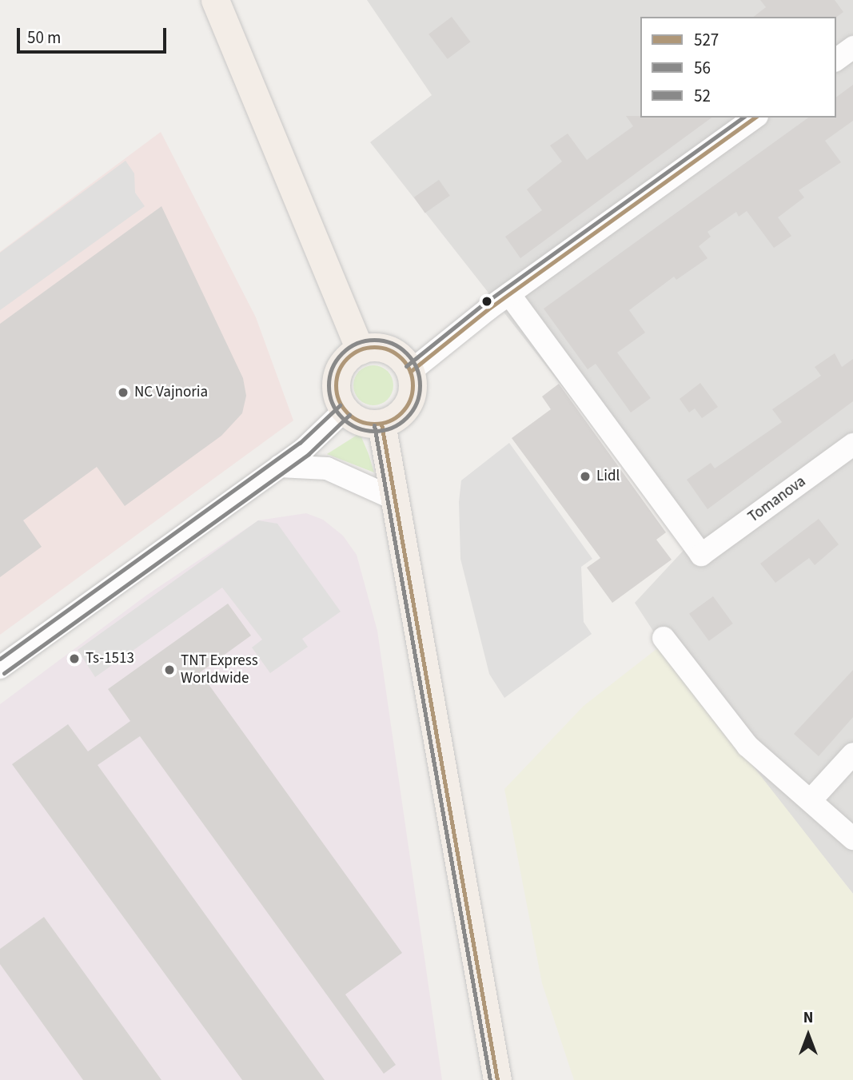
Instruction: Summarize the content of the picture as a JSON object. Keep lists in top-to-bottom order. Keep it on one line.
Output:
{"streets":{"street":["Tomanova"]},"places":["NC Vajnoria","Lidl","Ts-1513","TNT Express Worldwide"],"lines":["transit line 527","transit line 52","transit line 56"],"legend":["527","56","52"],"scale_bar":"50 m","north":"top"}
